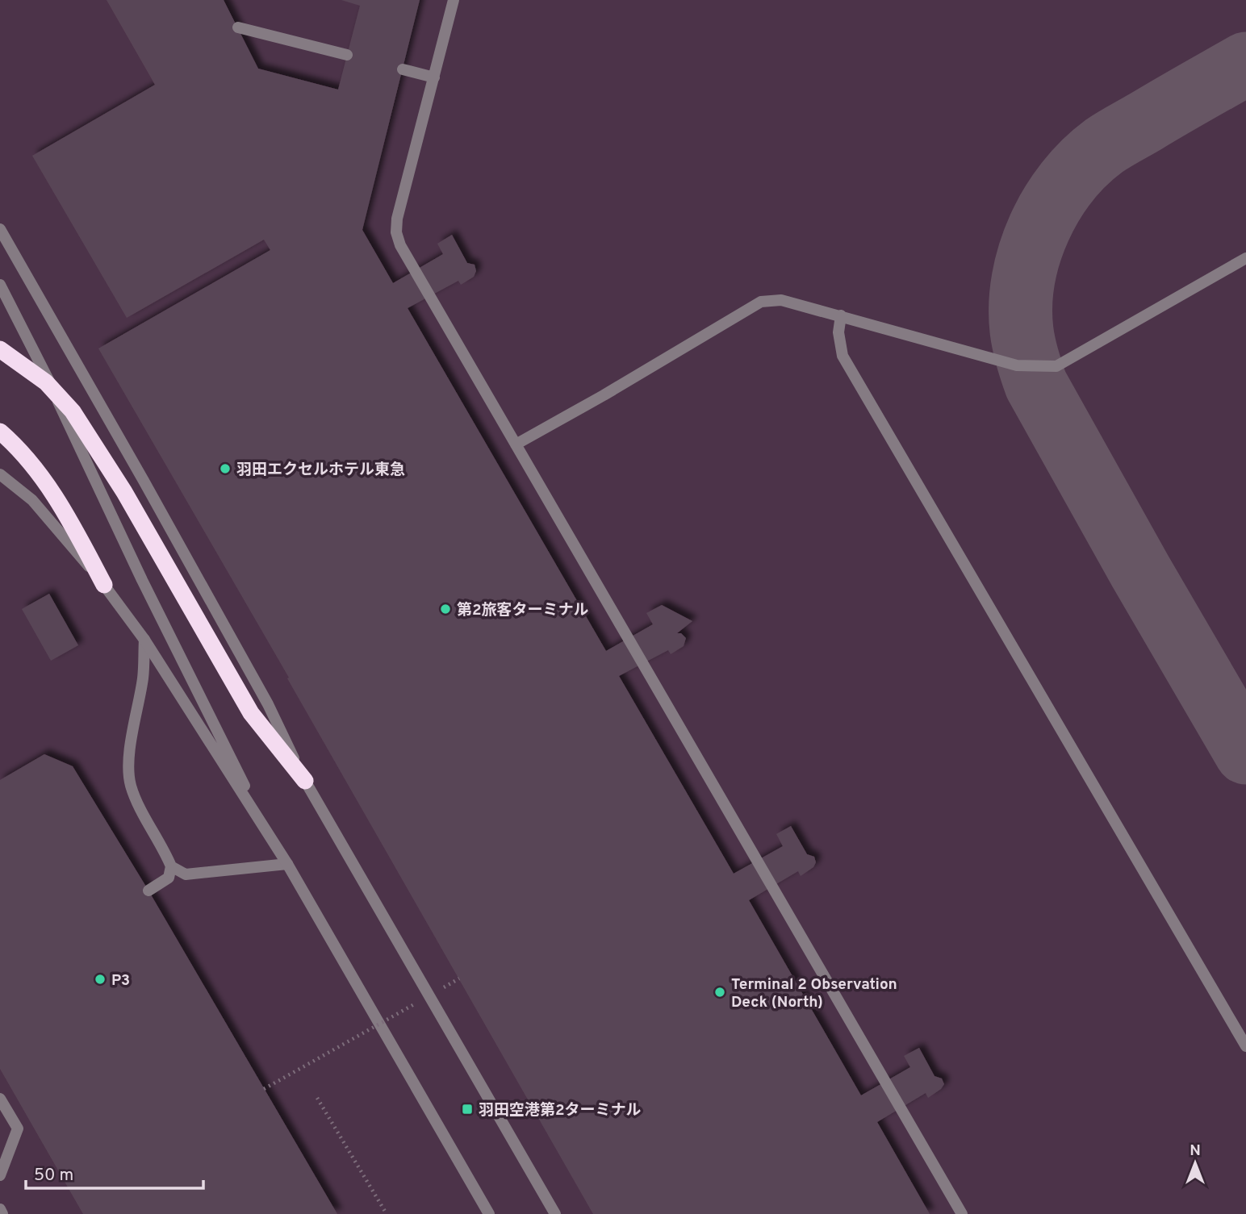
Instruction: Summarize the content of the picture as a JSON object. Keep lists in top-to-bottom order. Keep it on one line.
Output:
{"places":{"other":["羽田エクセルホテル東急","第2旅客ターミナル","P3","Terminal 2 Observation Deck (North)"],"transit":["羽田空港第2ターミナル"]},"scale_bar":"50 m","north":"top"}
